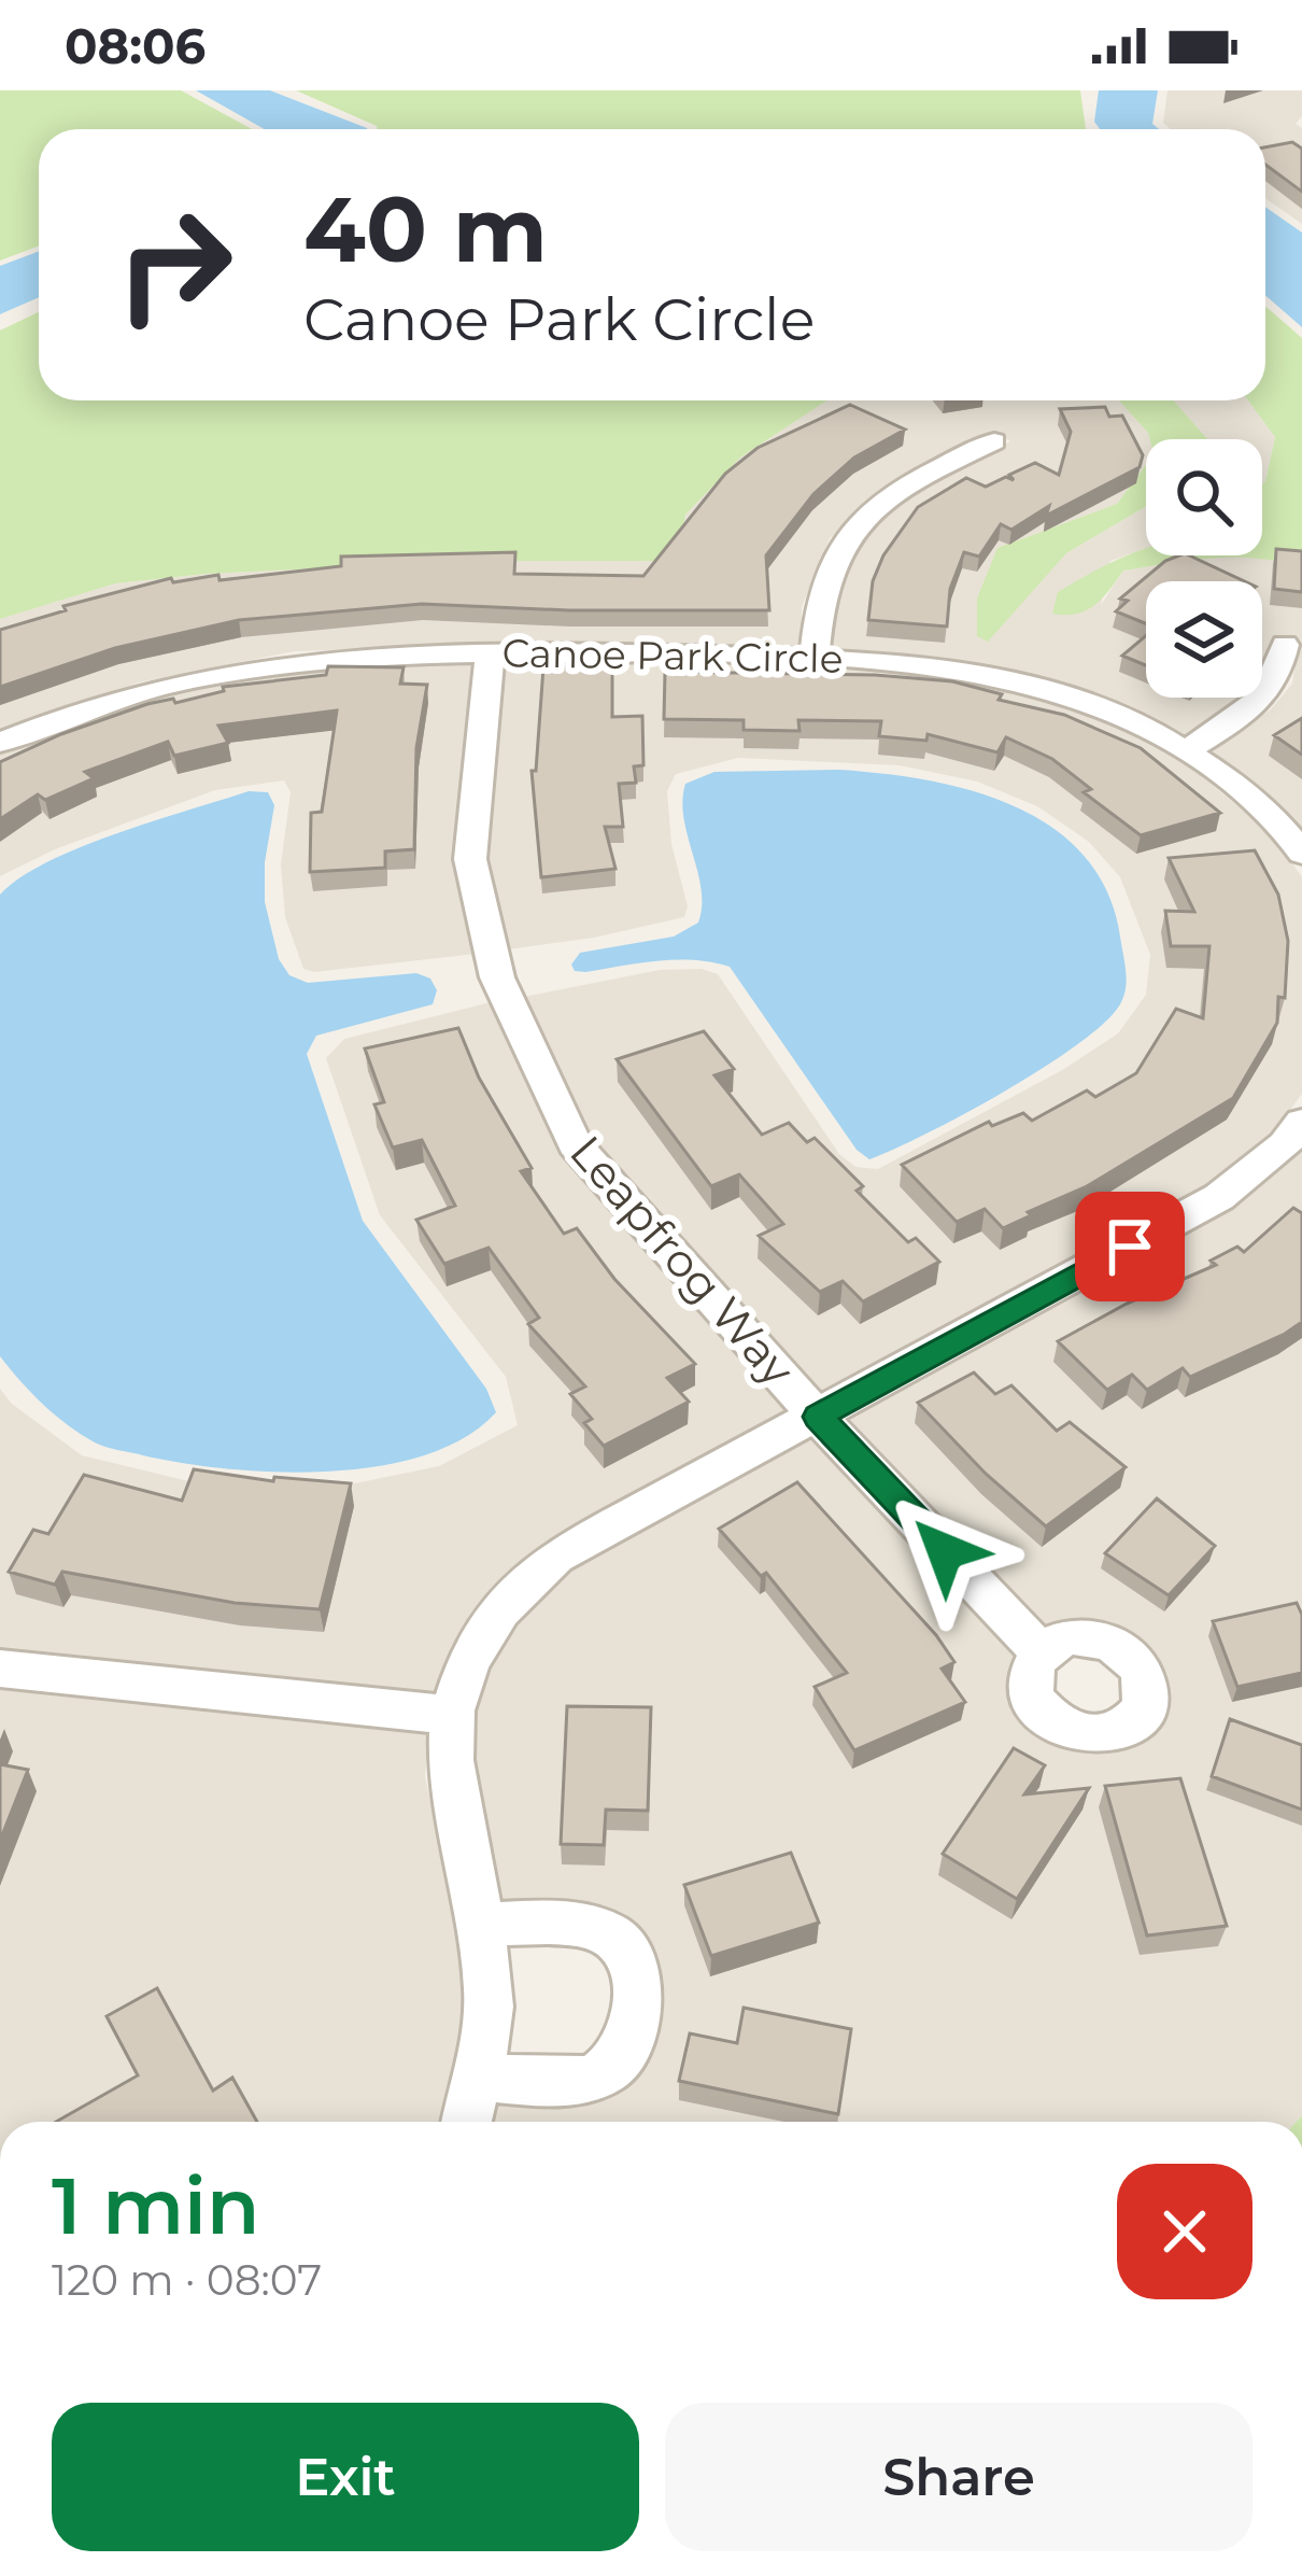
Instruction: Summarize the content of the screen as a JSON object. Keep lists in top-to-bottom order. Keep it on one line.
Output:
{"streets":{"street":["Canoe Park Circle","Leapfrog Way"]},"crossings":[["Canoe Park Circle","Leapfrog Way"]],"page":{"status":"08:06","turn":["40 m","Canoe Park Circle"],"heading":["1 min","120 m · 08:07"],"buttons":["Exit","Share"]}}
